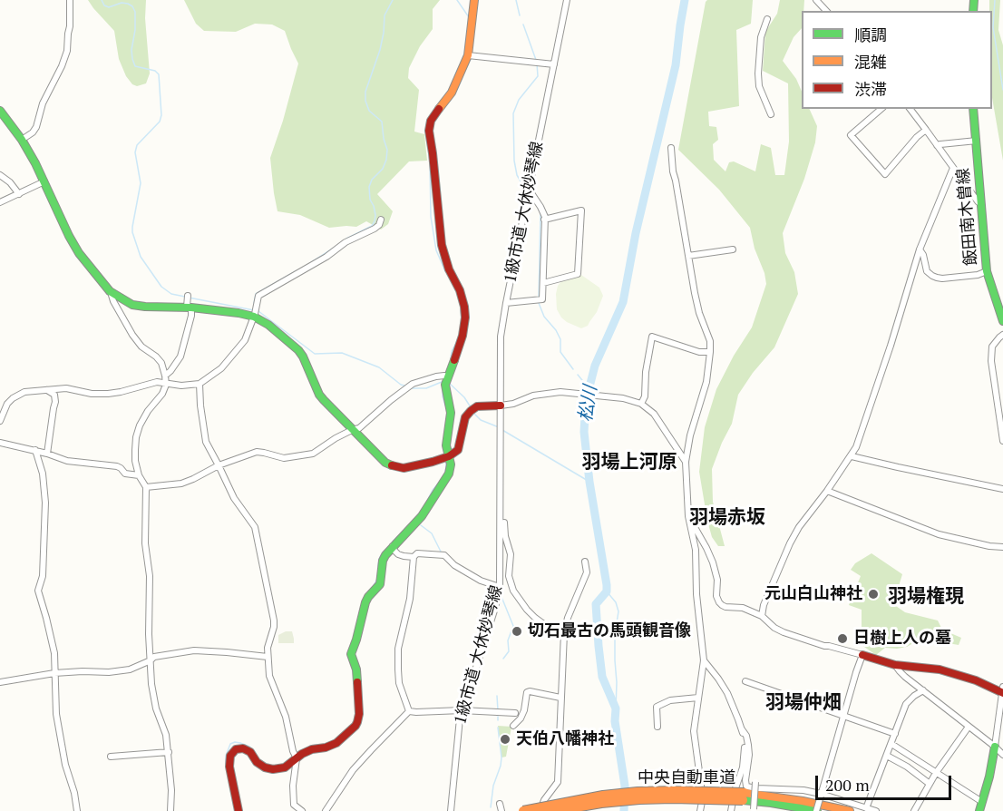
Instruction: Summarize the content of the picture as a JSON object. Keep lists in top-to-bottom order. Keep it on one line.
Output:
{"streets":{"main road":["飯田南木曽線","中央自動車道"],"street":["1級市道 大休妙琴線"]},"districts":["羽場上河原","羽場赤坂","羽場権現","羽場仲畑"],"water":["松川"],"places":["元山白山神社","切石最古の馬頭観音像","日樹上人の墓","天伯八幡神社"],"legend":["順調","混雑","渋滞"],"scale_bar":"200 m"}
